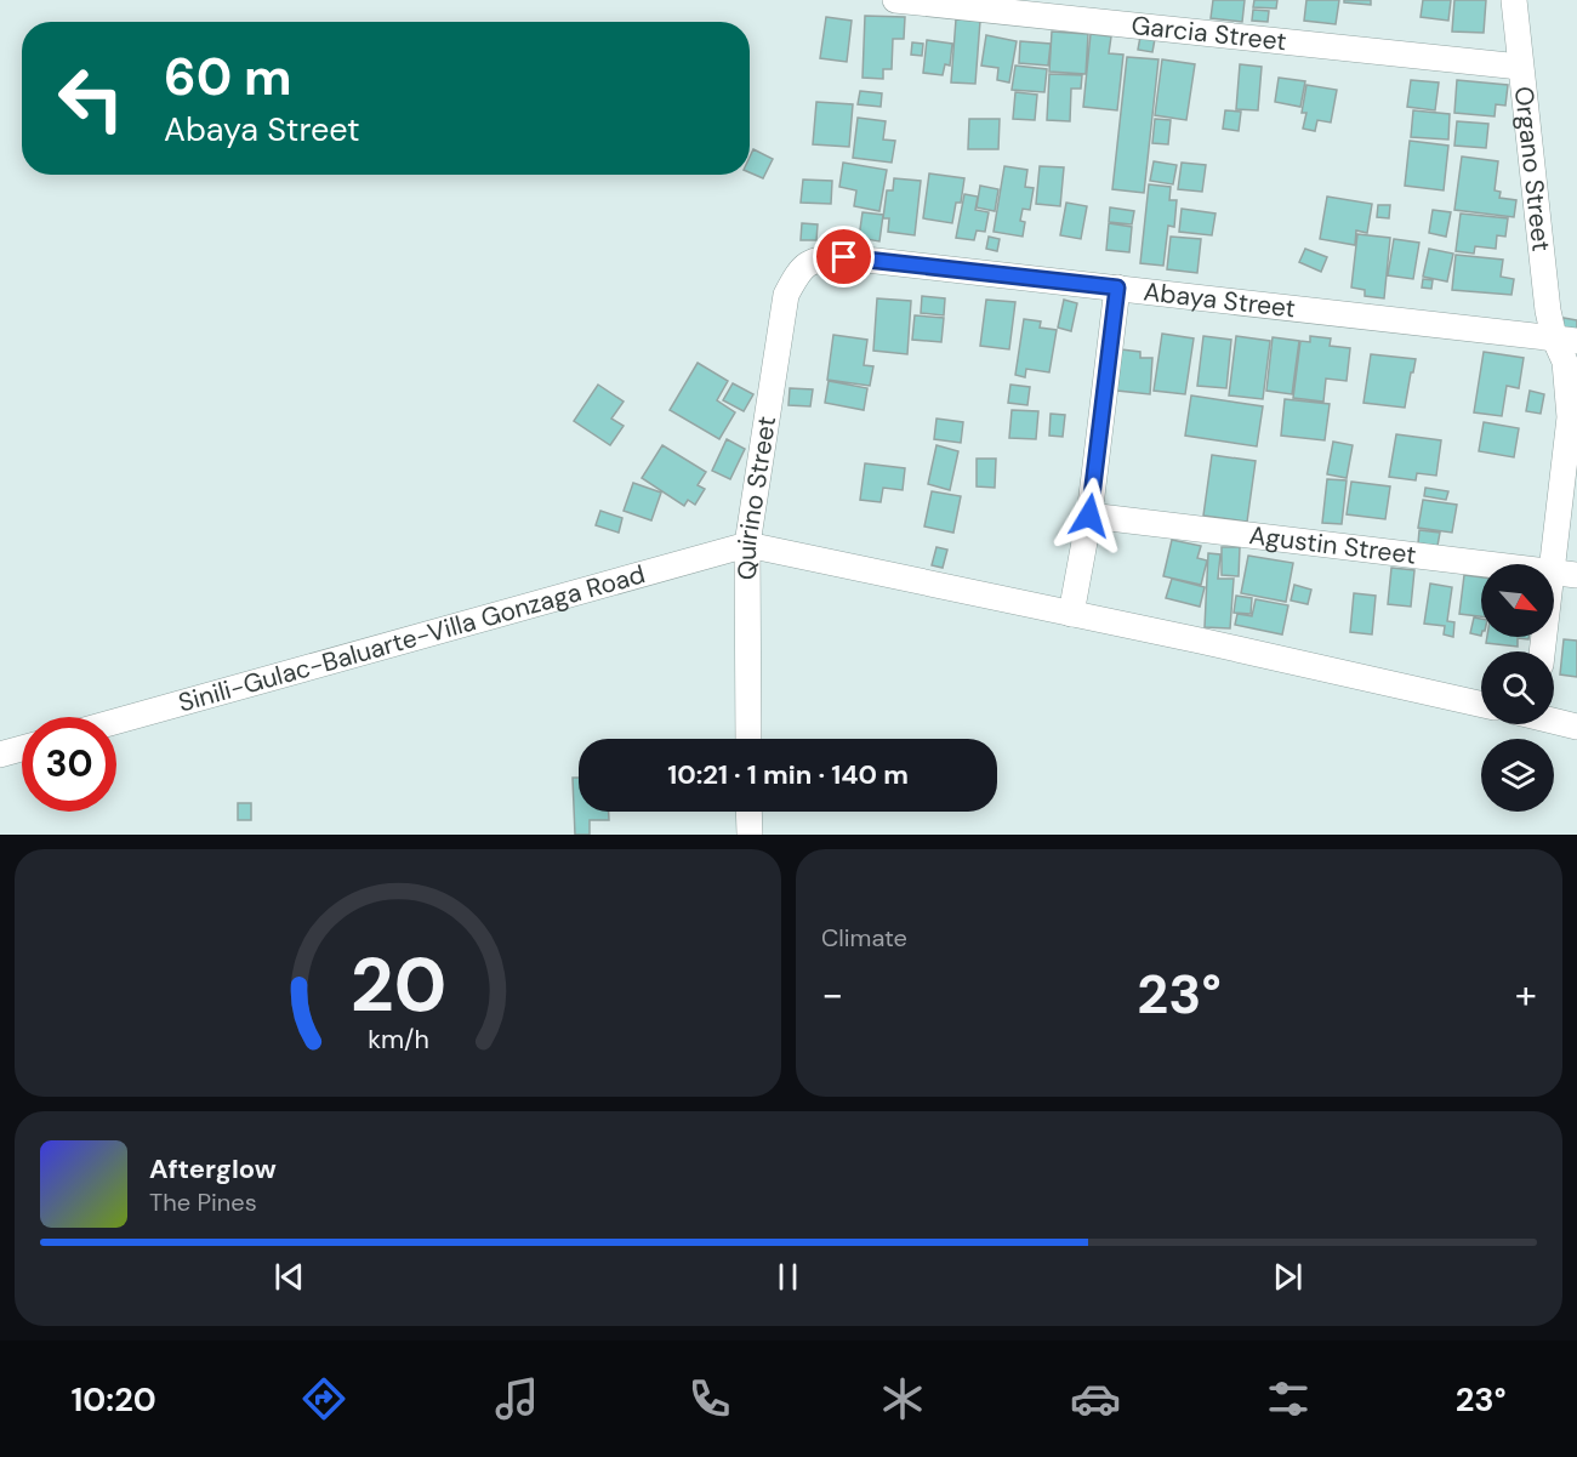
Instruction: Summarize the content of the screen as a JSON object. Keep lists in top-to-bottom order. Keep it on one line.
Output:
{"streets":{"street":["Garcia Street","Organo Street","Abaya Street","Quirino Street","Agustin Street","Sinili-Gulac-Baluarte-Villa Gonzaga Road"]},"crossings":[["Garcia Street","Organo Street"],["Organo Street","Abaya Street"],["Organo Street","Agustin Street"],["Abaya Street","Quirino Street"],["Quirino Street","Sinili-Gulac-Baluarte-Villa Gonzaga Road"]],"north":"bottom right","page":{"turn":["60 m","Abaya Street"],"limit":"30","trip":"10:21 · 1 min · 140 m","tile":"Climate","heat":["−","23°","+"],"song":["Afterglow","The Pines"],"tabs":["10:20","23°"],"gauge":["20","km/h"]}}
